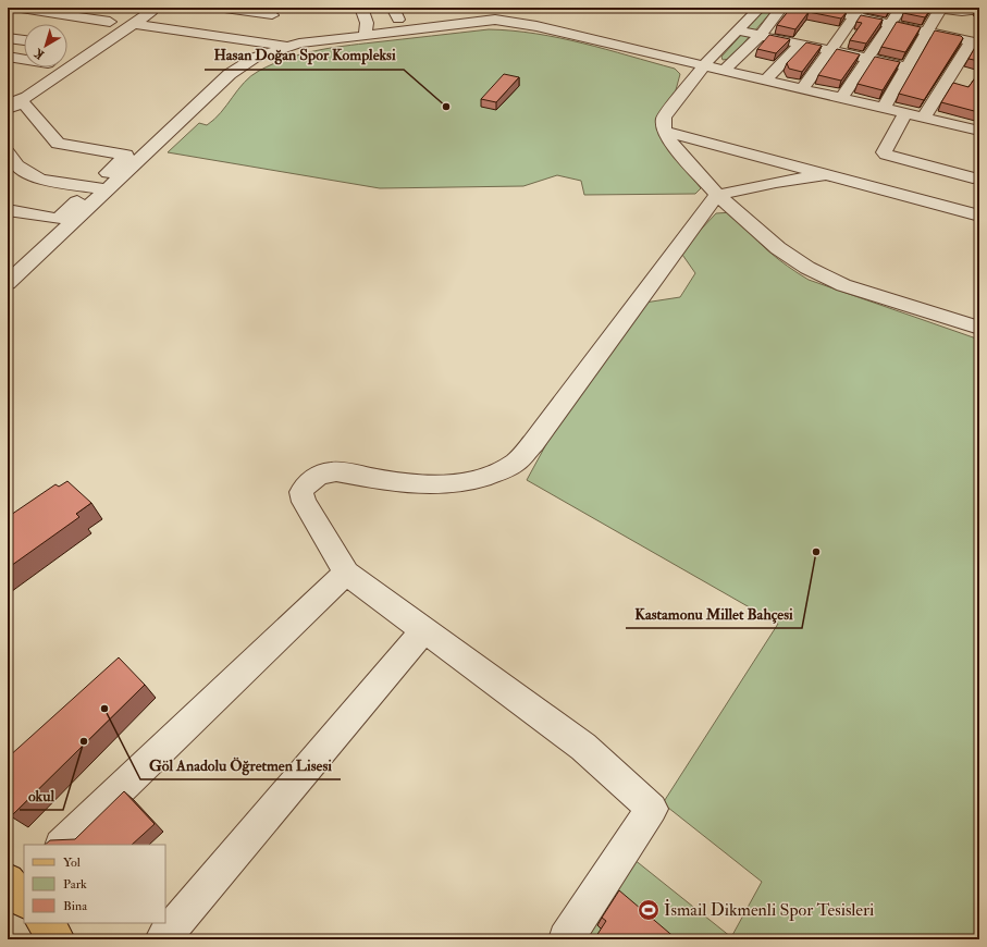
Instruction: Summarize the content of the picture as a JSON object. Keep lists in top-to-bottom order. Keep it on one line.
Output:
{"places":{"other":["Hasan Doğan Spor Kompleksi","Kastamonu Millet Bahçesi","Göl Anadolu Öğretmen Lisesi","okul"],"sports":["İsmail Dikmenli Spor Tesisleri"]},"legend":["Yol","Park","Bina"],"north":"bottom left"}
